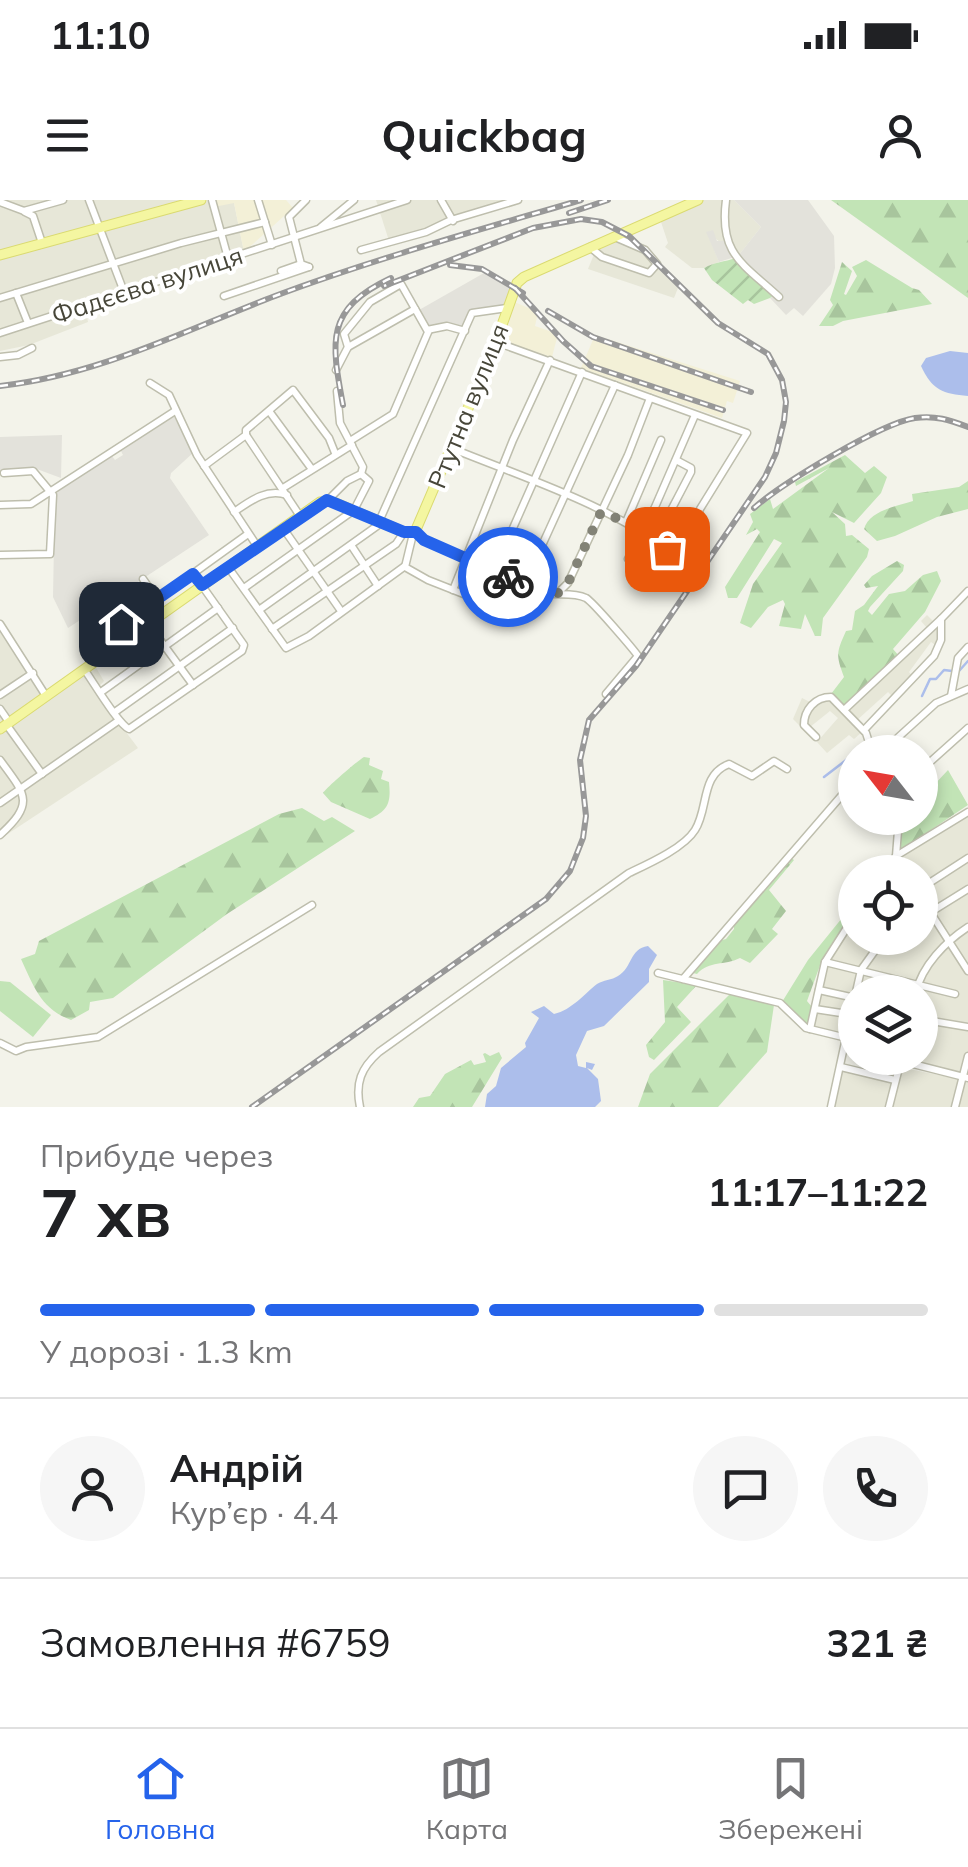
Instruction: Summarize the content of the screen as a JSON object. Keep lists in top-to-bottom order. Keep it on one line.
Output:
{"streets":{"main road":["Ртутна вулиця"],"street":["Фадєєва вулиця"]},"north":"top left","page":{"status":"11:10","header":"Quickbag","heading":["7 хв","Прибуде через","11:17–11:22"],"panel":["Андрій","Кур’єр · 4.4","Замовлення #6759","321 ₴"],"bar":"У дорозі · 1.3 km","tabs":["Головна","Карта","Збережені"]}}
